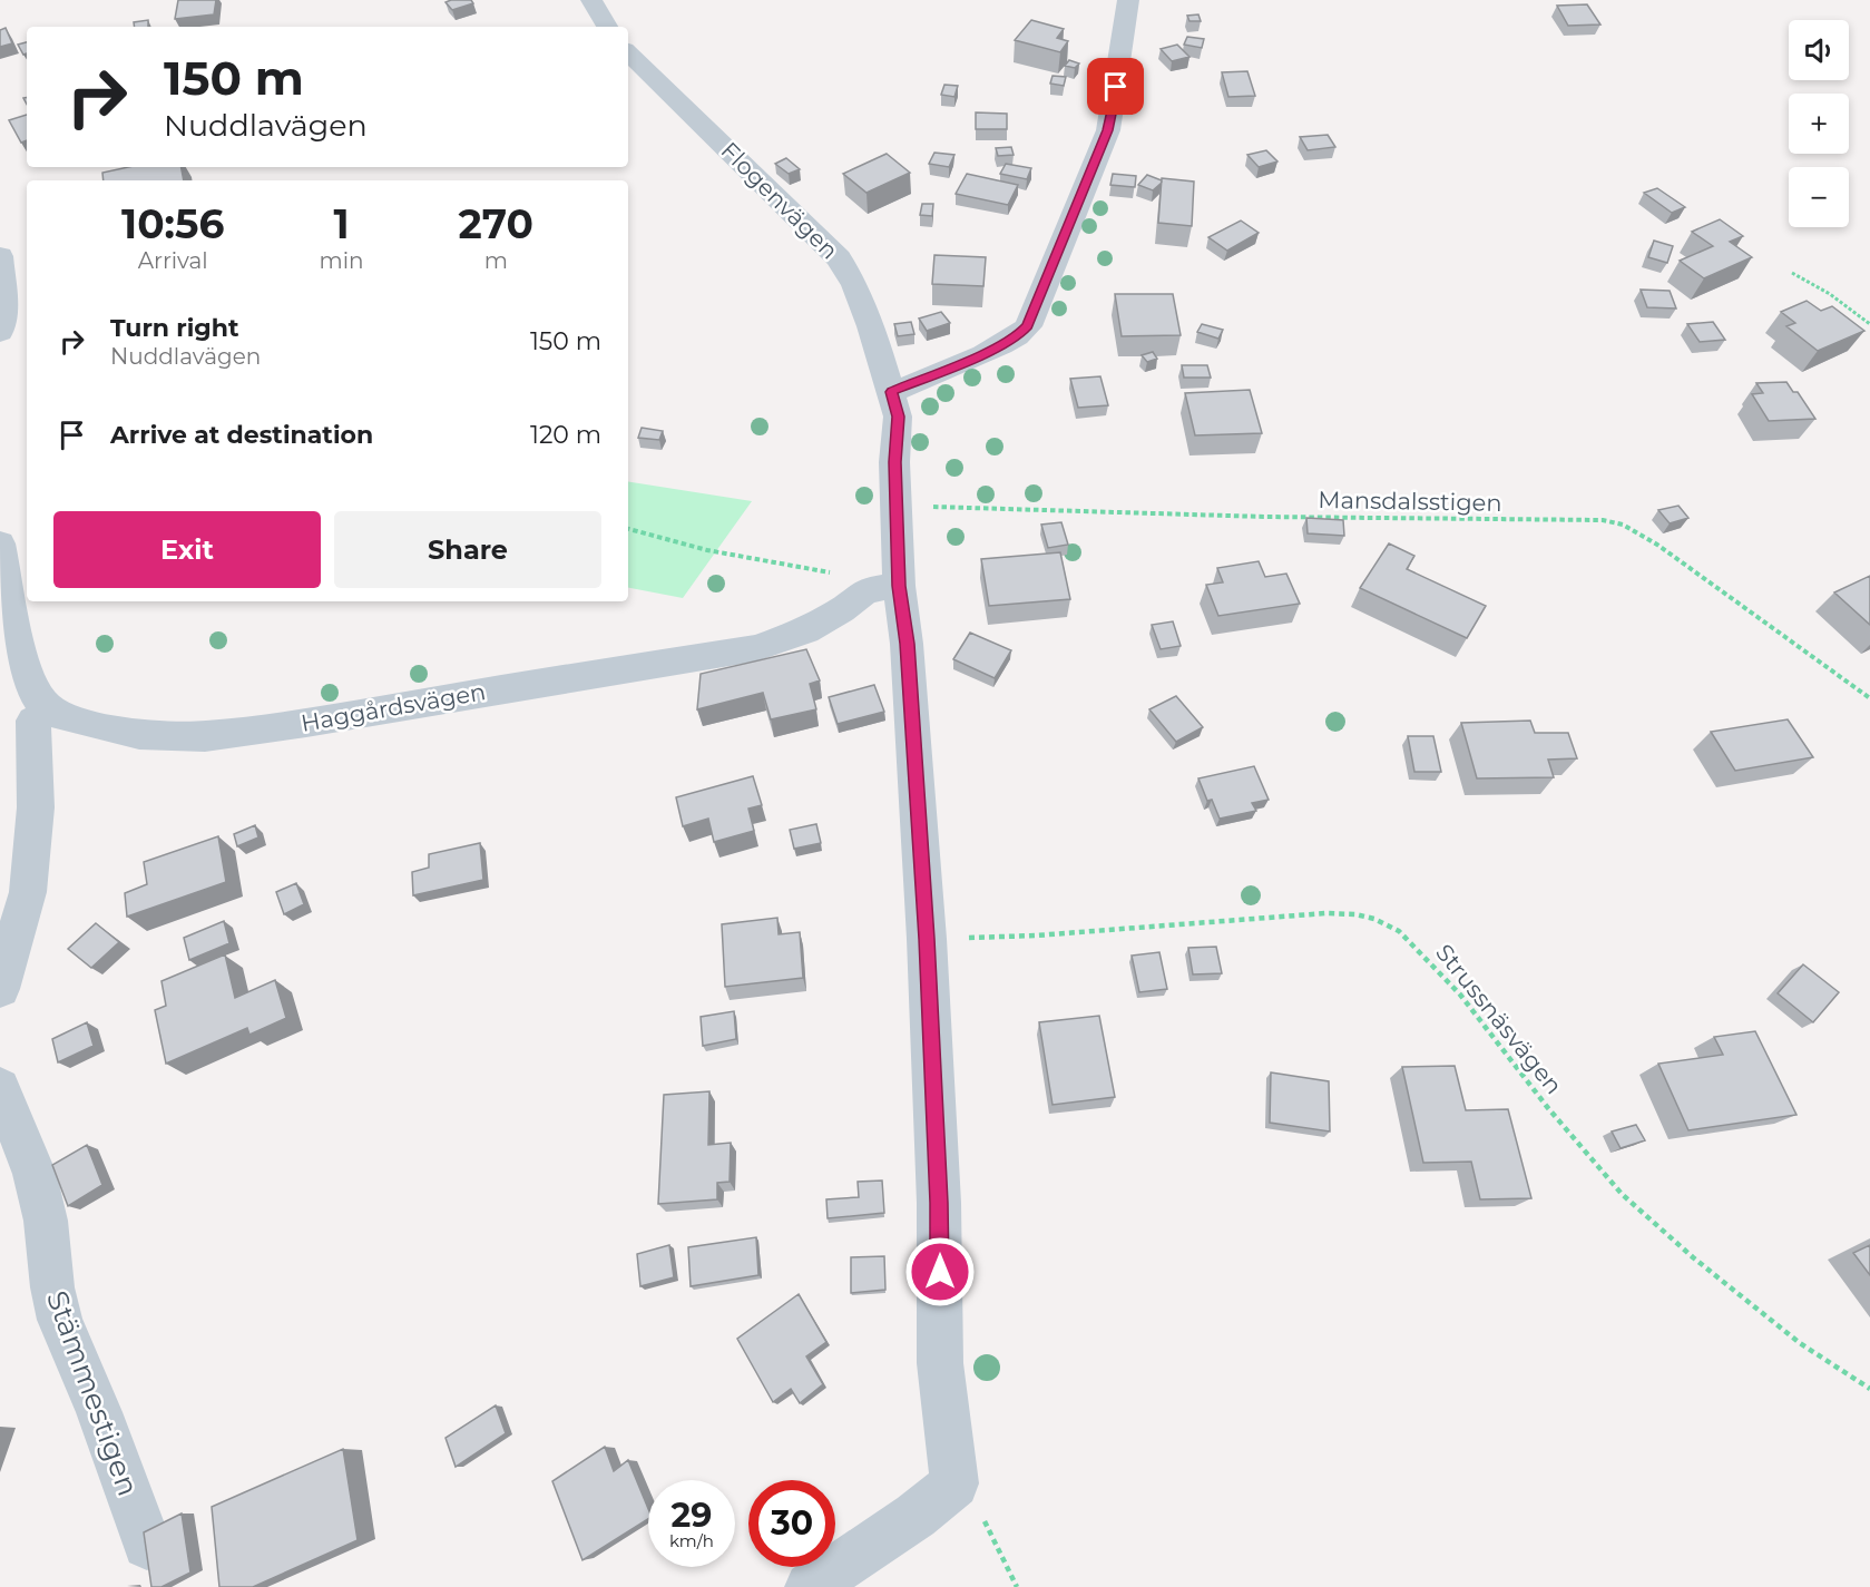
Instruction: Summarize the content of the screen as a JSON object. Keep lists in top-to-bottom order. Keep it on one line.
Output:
{"streets":{"street":["Flogenvägen","Haggårdsvägen","Stämmestigen"],"path":["Mansdalsstigen","Strussnäsvägen"]},"crossings":[["Flogenvägen","Mansdalsstigen"],["Flogenvägen","Haggårdsvägen"],["Flogenvägen","Strussnäsvägen"]],"page":{"map_buttons":["+","−"],"turn":["150 m","Nuddlavägen"],"eta":["10:56","Arrival","1","min","270","m"],"list":[{"name":"Turn right","note":"Nuddlavägen","value":"150 m"},{"name":"Arrive at destination","value":"120 m"}],"buttons":["Exit","Share"],"speed":"29 km/h","limit":"30"}}
